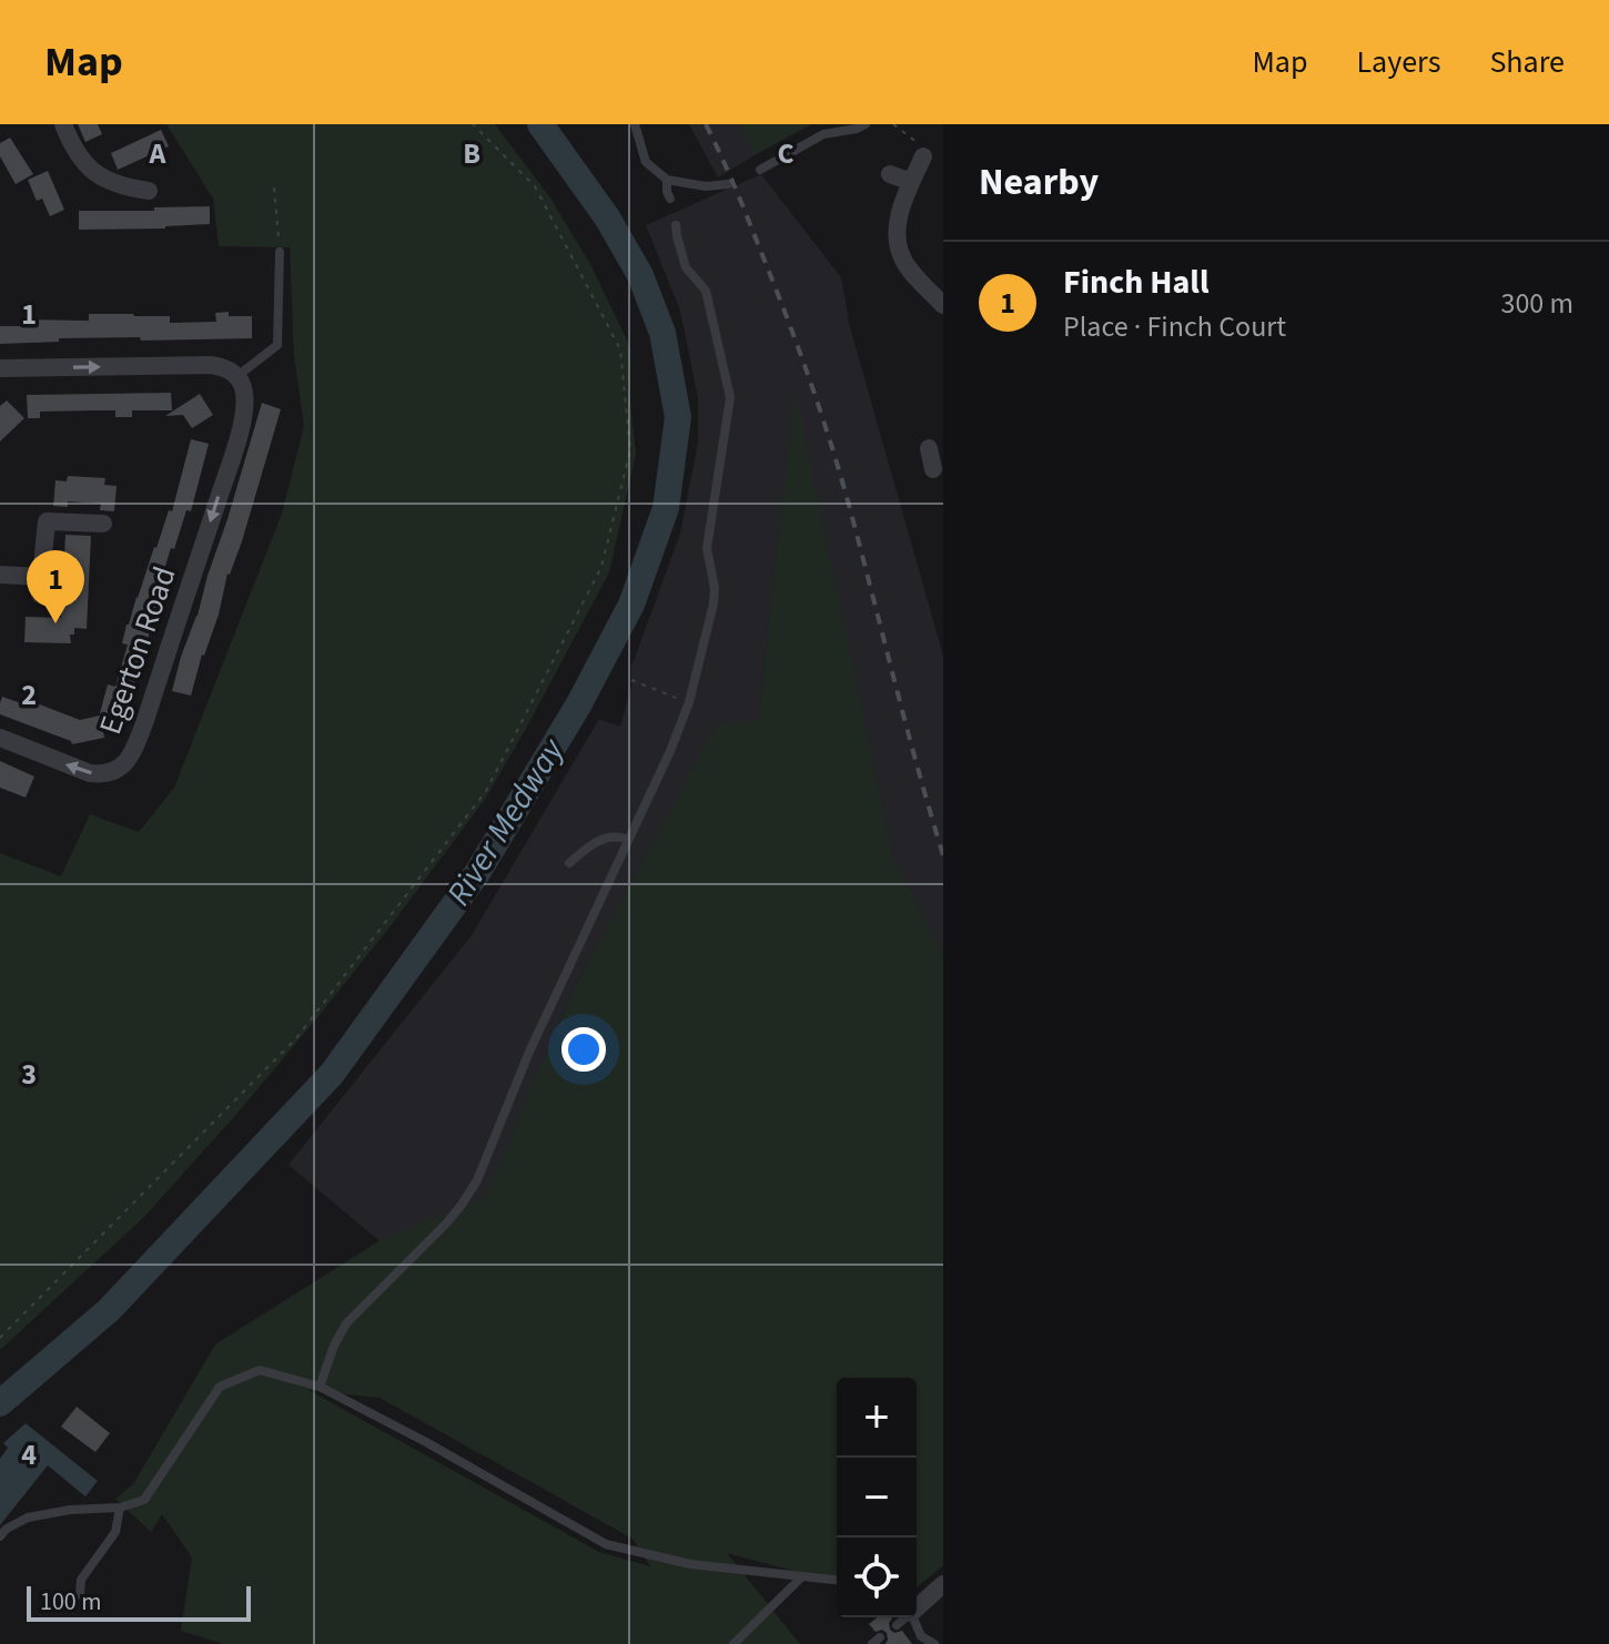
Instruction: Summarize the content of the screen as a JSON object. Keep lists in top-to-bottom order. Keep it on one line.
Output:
{"streets":{"street":["Egerton Road"]},"water":["River Medway"],"scale_bar":"100 m","page":{"header":"Map","nav":["Map","Layers","Share"],"heading":"Nearby","list":[{"mark":"1","name":"Finch Hall","note":"Place · Finch Court","value":"300 m"}],"pins":"1","map_buttons":["+","−"],"scale":"100 m"},"grid":{"columns":["A","B","C"],"rows":["1","2","3","4"]}}
